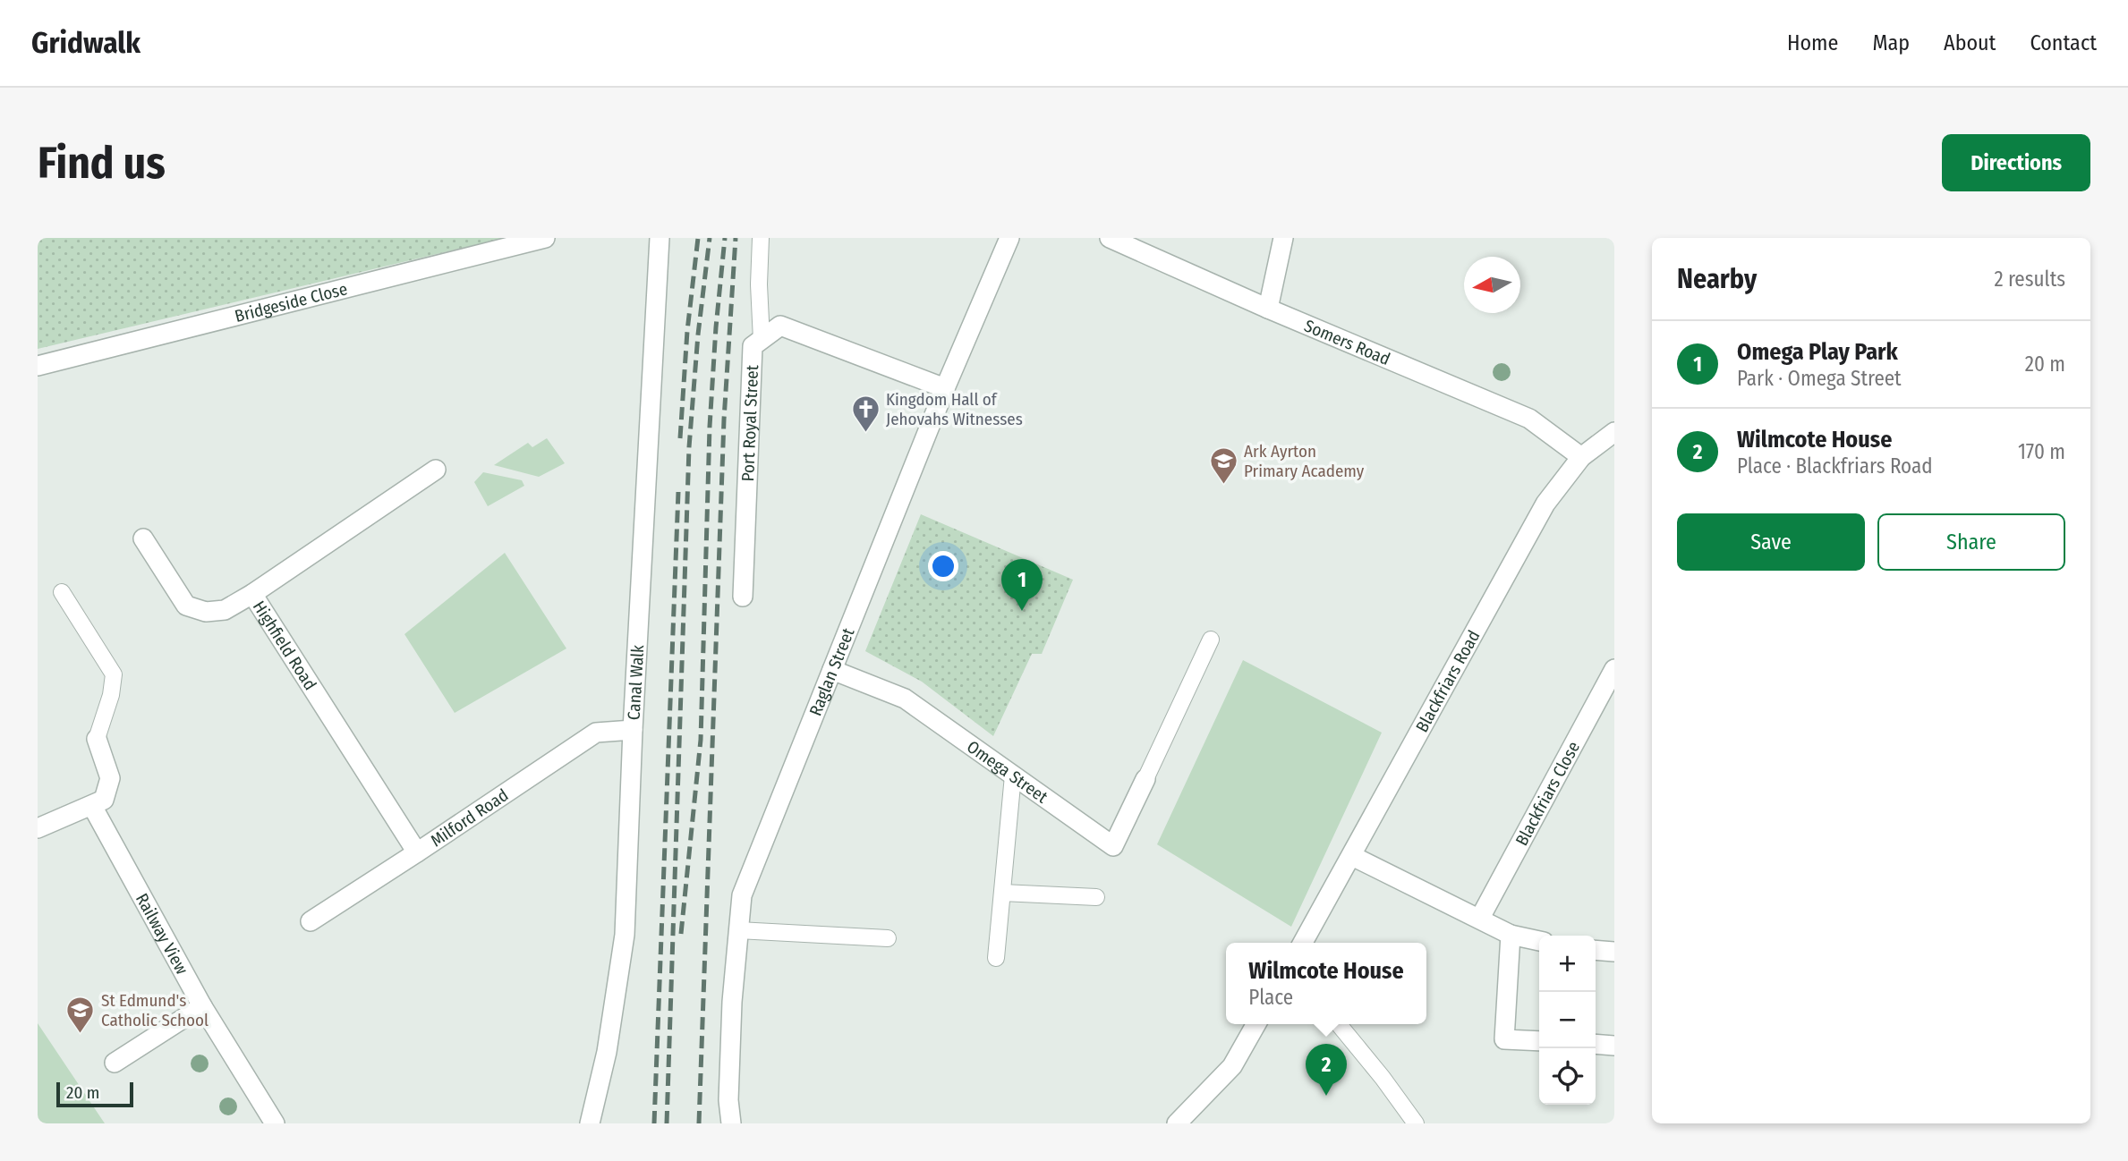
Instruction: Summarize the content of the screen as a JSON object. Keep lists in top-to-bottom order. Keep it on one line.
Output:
{"streets":{"street":["Bridgeside Close","Somers Road","Port Royal Street","Highfield Road","Raglan Street","Blackfriars Road","Canal Walk","Omega Street","Blackfriars Close","Milford Road","Railway View"]},"crossings":[["Somers Road","Blackfriars Road"],["Highfield Road","Milford Road"],["Raglan Street","Omega Street"],["Canal Walk","Milford Road"]],"places":{"church":["Kingdom Hall of Jehovahs Witnesses"],"school or university":["Ark Ayrton Primary Academy","St Edmund's Catholic School"]},"scale_bar":"20 m","north":"left","page":{"header":"Gridwalk","nav":["Home","Map","About","Contact"],"buttons":["Directions",["Save","Share"]],"title":"Find us","heading":["Nearby","2 results"],"list":[{"mark":"1","name":"Omega Play Park","note":"Park · Omega Street","value":"20 m"},{"mark":"2","name":"Wilmcote House","note":"Place · Blackfriars Road","value":"170 m"}],"pins":["1","2"],"map_buttons":["+","−"],"popup":["Wilmcote House","Place"],"scale":"20 m"}}
